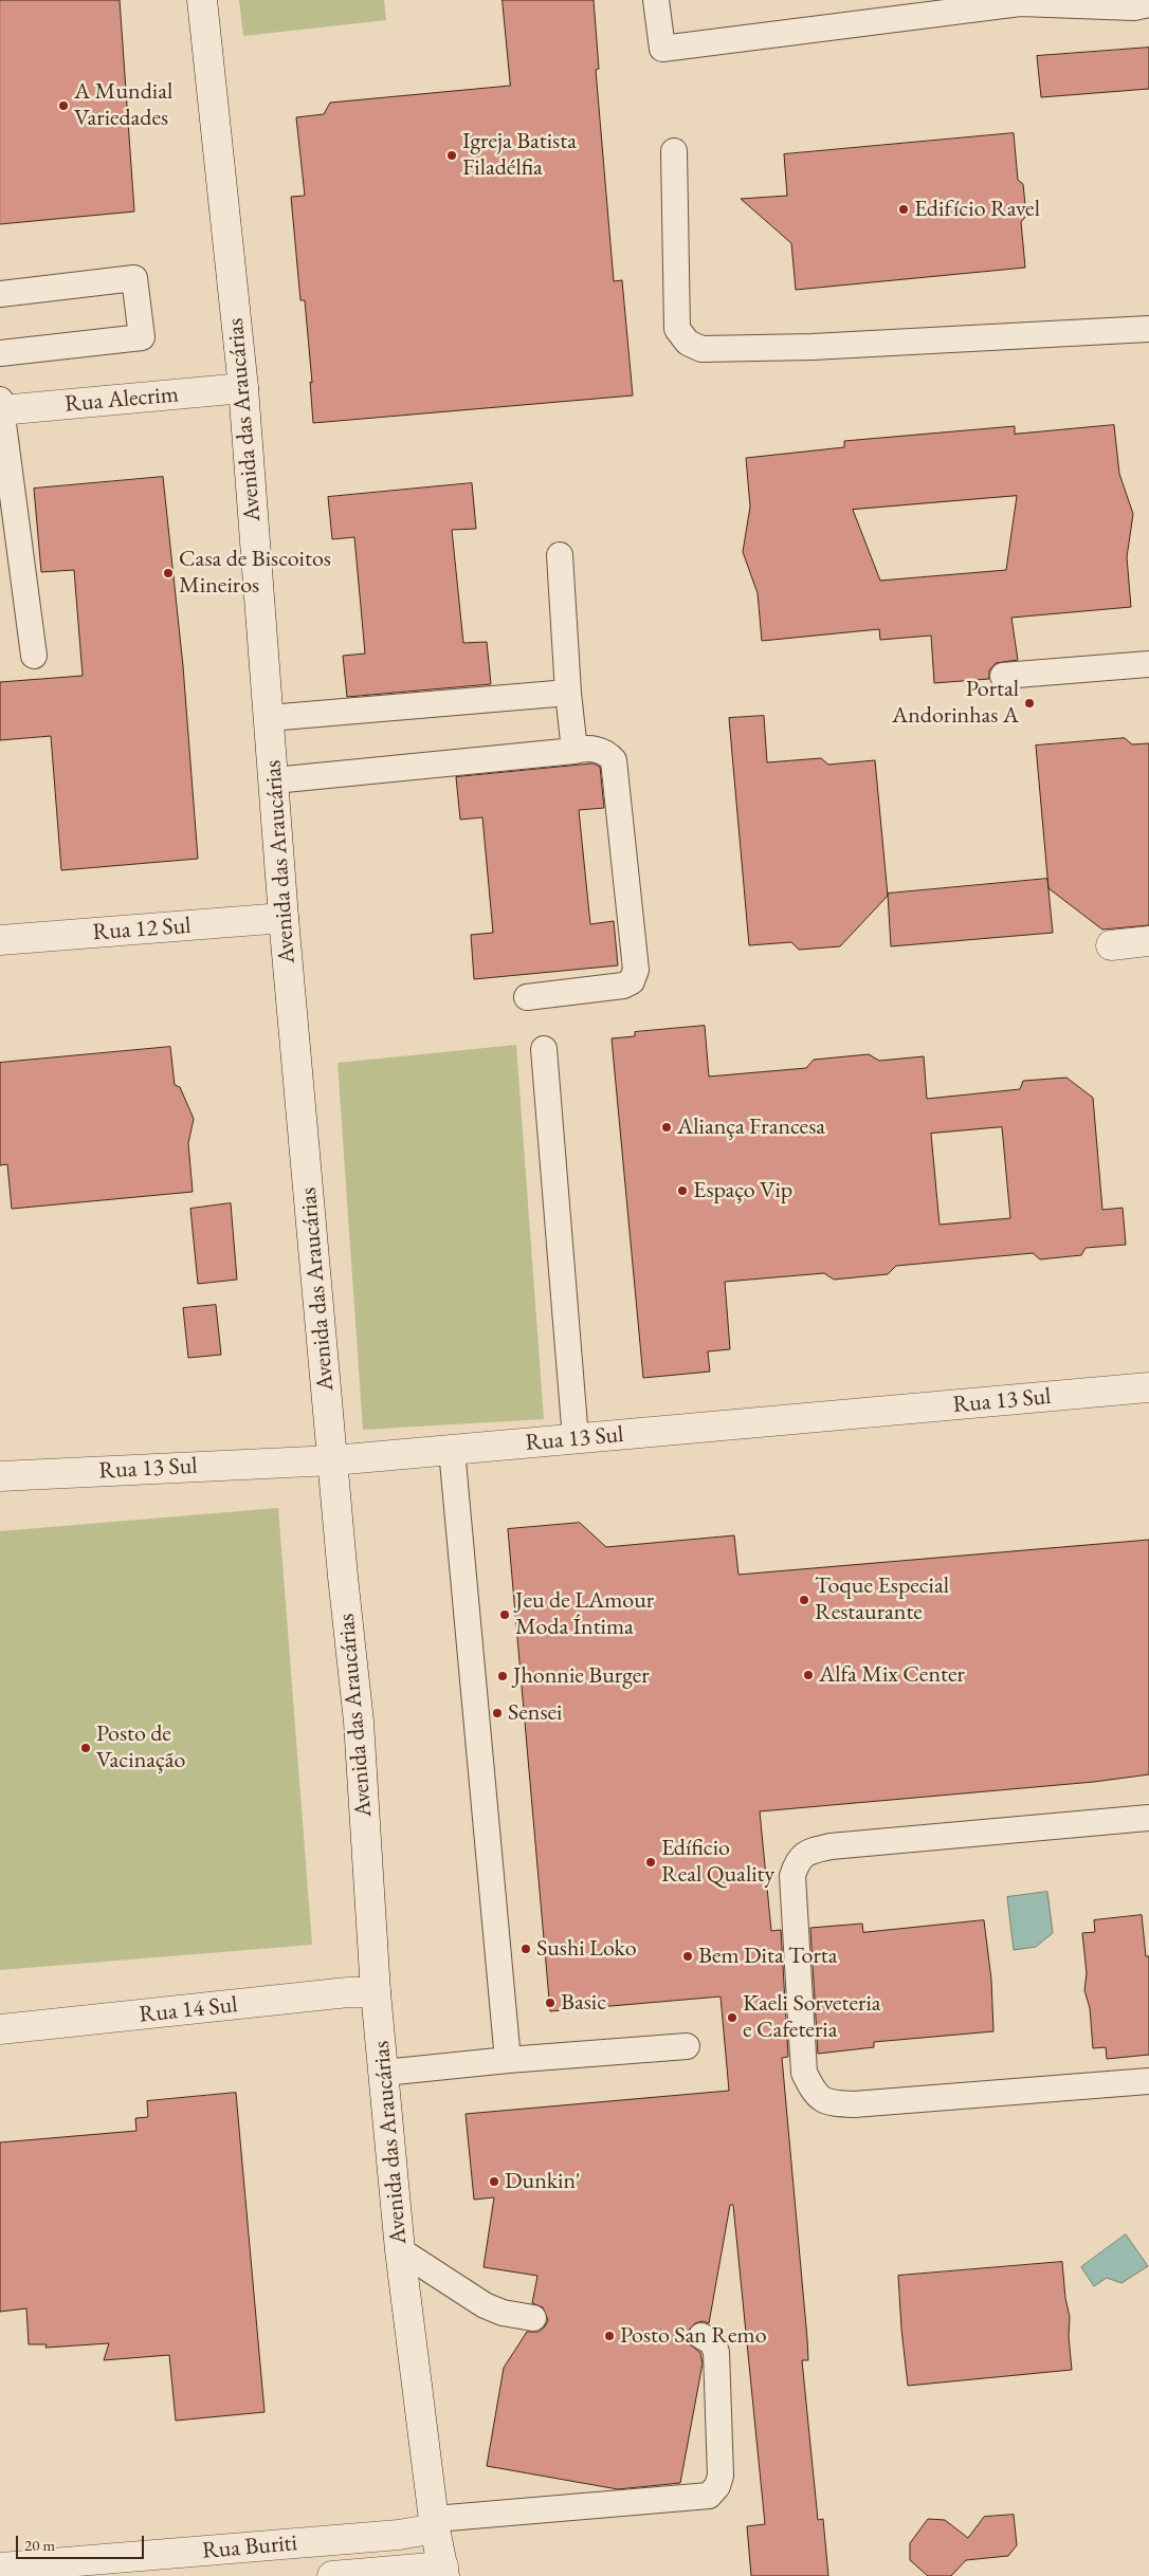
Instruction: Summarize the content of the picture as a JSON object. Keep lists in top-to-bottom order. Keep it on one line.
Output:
{"streets":{"street":["Rua Alecrim","Avenida das Araucárias","Rua 12 Sul","Rua 13 Sul","Rua 14 Sul","Rua Buriti"]},"crossings":[["Rua Alecrim","Avenida das Araucárias"],["Avenida das Araucárias","Rua 12 Sul"],["Avenida das Araucárias","Rua 13 Sul"],["Avenida das Araucárias","Rua 14 Sul"],["Avenida das Araucárias","Rua Buriti"]],"places":["A Mundial Variedades","Igreja Batista Filadélfia","Edifício Ravel","Casa de Biscoitos Mineiros","Portal Andorinhas A","Aliança Francesa","Espaço Vip","Toque Especial Restaurante","Jeu de LAmour Moda Íntima","Alfa Mix Center","Jhonnie Burger","Sensei","Posto de Vacinação","Edíficio Real Quality","Sushi Loko","Bem Dita Torta","Basic","Kaeli Sorveteria e Cafeteria","Dunkin'","Posto San Remo"],"scale_bar":"20 m"}
